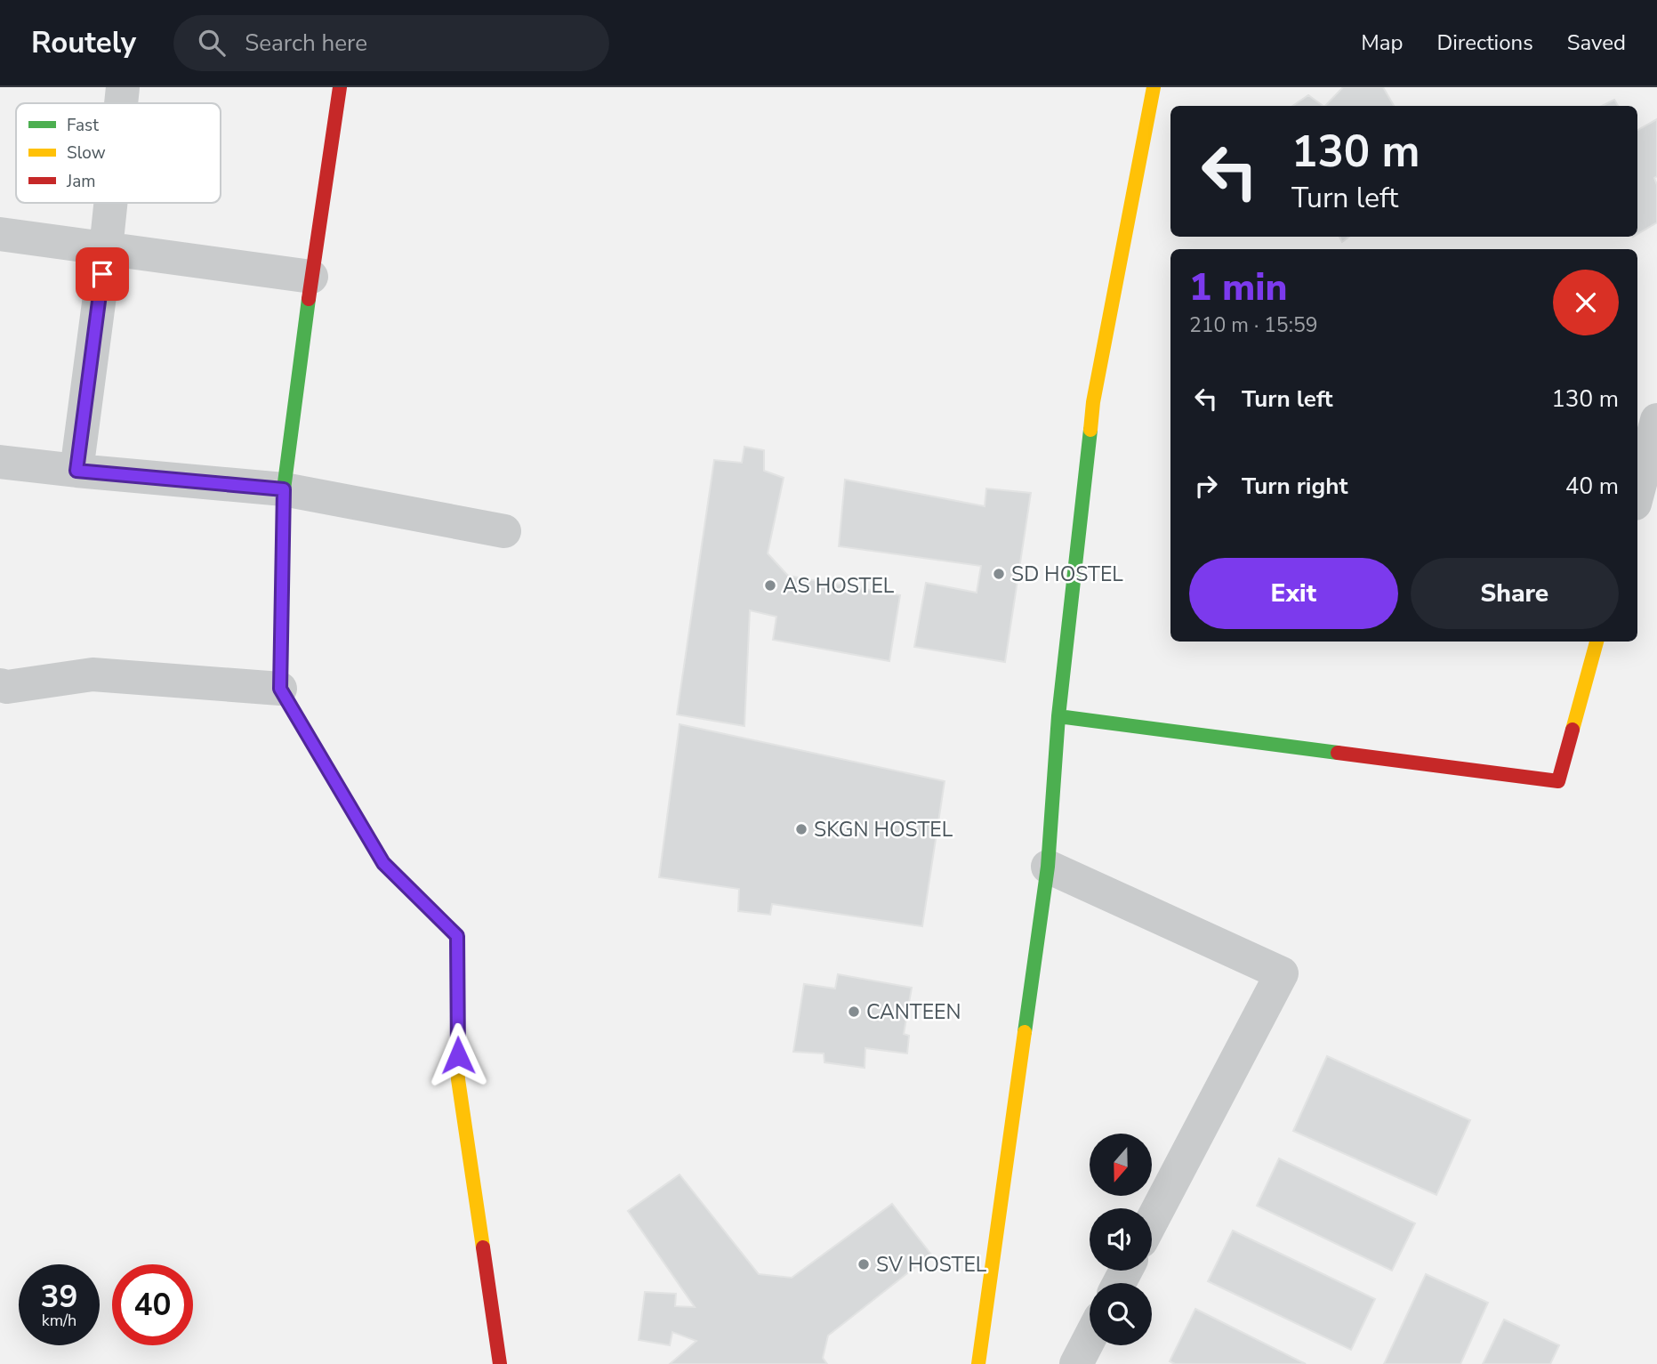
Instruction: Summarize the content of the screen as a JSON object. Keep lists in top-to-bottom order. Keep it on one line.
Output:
{"places":["SD HOSTEL","AS HOSTEL","SKGN HOSTEL","CANTEEN","SV HOSTEL"],"legend":["Fast","Slow","Jam"],"north":"bottom","page":{"header":"Routely","search":"Search here","nav":["Map","Directions","Saved"],"turn":["130 m","Turn left"],"heading":["1 min","210 m · 15:59"],"list":[{"name":"Turn left","value":"130 m"},{"name":"Turn right","value":"40 m"}],"buttons":["Exit","Share"],"speed":"39 km/h","limit":"40"}}
